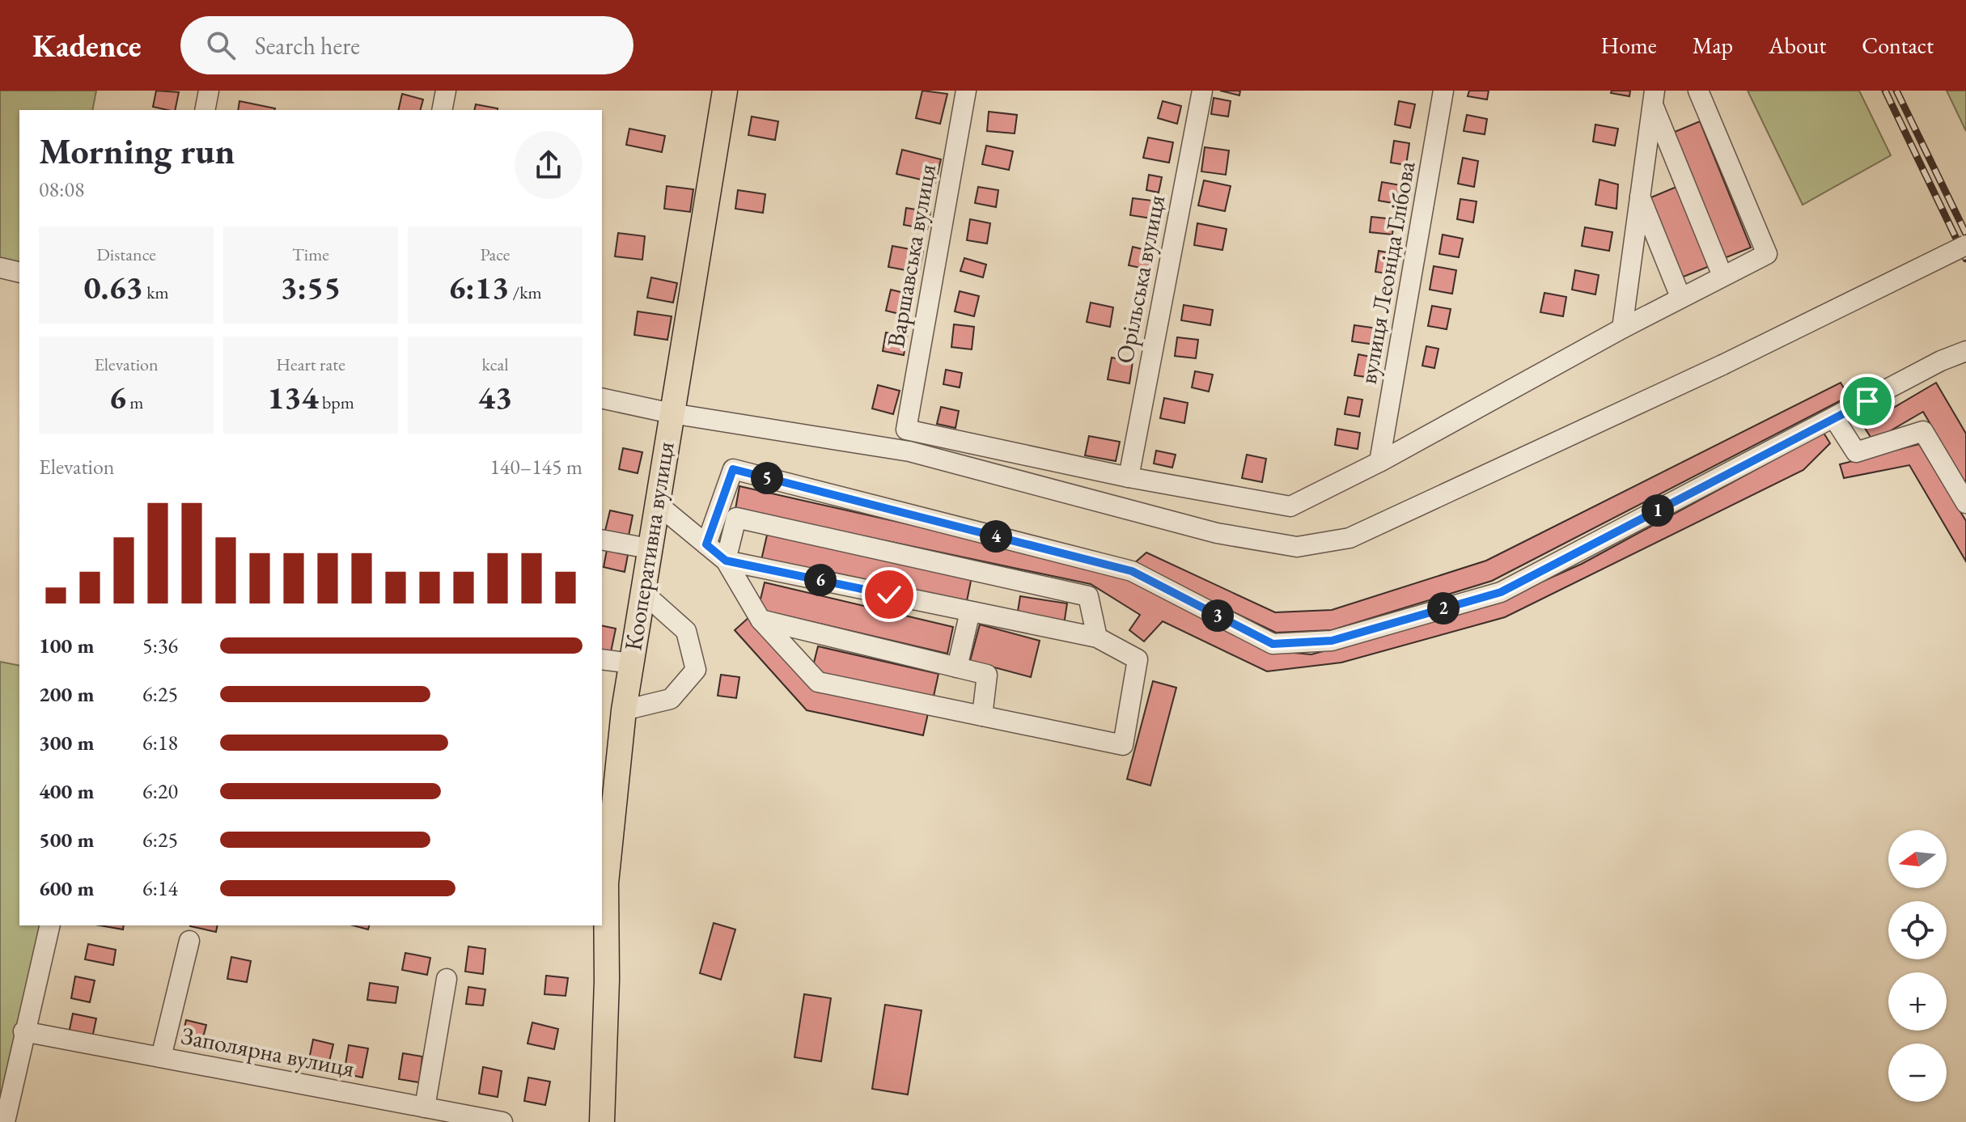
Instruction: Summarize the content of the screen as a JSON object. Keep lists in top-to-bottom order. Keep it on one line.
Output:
{"streets":{"main road":["Кооперативна вулиця"],"street":["Варшавська вулиця","вулиця Леоніда Глібова","Орільська вулиця","Заполярна вулиця"]},"crossings":[["Варшавська вулиця","Орільська вулиця"]],"north":"left","page":{"header":"Kadence","search":"Search here","nav":["Home","Map","About","Contact"],"heading":["Morning run","08:08"],"stats":[["Distance","0.63 km"],["Time","3:55"],["Pace","6:13 /km"],["Elevation","6 m"],["Heart rate","134 bpm"],["kcal","43"]],"chart":["Elevation","140–145 m"],"pins":["5","1","4","6","2","3"],"list":[{"name":"100 m","note":"5:36"},{"name":"200 m","note":"6:25"},{"name":"300 m","note":"6:18"},{"name":"400 m","note":"6:20"},{"name":"500 m","note":"6:25"},{"name":"600 m","note":"6:14"}],"map_buttons":["+","−"]}}
